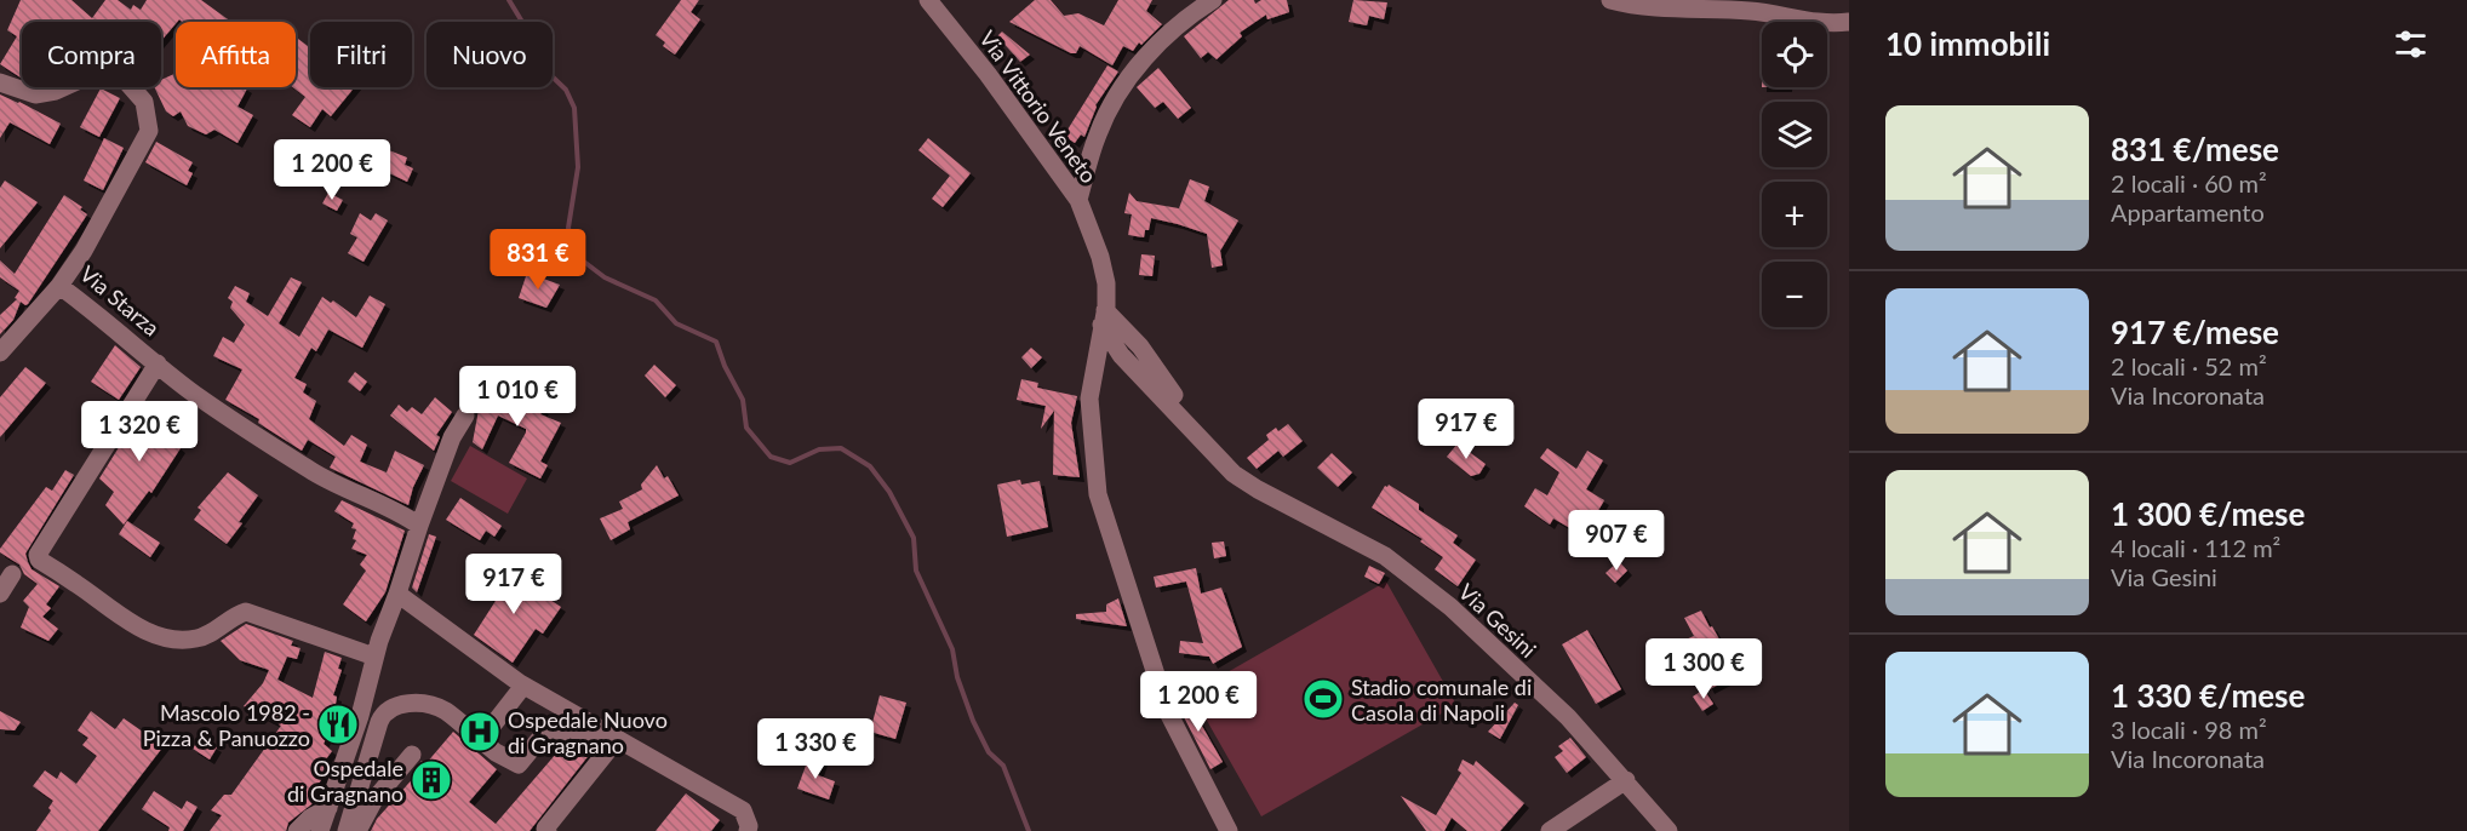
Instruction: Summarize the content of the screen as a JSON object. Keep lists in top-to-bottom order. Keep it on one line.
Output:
{"streets":{"street":["Via Vittorio Veneto","Via Starza","Via Gesini"]},"places":{"sports":["Stadio comunale di Casola di Napoli"],"restaurant":["Mascolo 1982 - Pizza & Panuozzo"],"hospital":["Ospedale Nuovo di Gragnano"],"building":["Ospedale di Gragnano"]},"page":{"heading":"10 immobili","map_buttons":["+","−"],"chip":["Compra","Affitta","Filtri","Nuovo"],"list":[{"name":"831 €/mese","note":"2 locali · 60 m² · Appartamento"},{"name":"917 €/mese","note":"2 locali · 52 m² · Via Incoronata"},{"name":"1 300 €/mese","note":"4 locali · 112 m² · Via Gesini"},{"name":"1 330 €/mese","note":"3 locali · 98 m² · Via Incoronata"}],"price":["1 200 €","831 €","1 010 €","917 €","1 320 €","907 €","917 €","1 300 €","1 200 €","1 330 €"]}}
